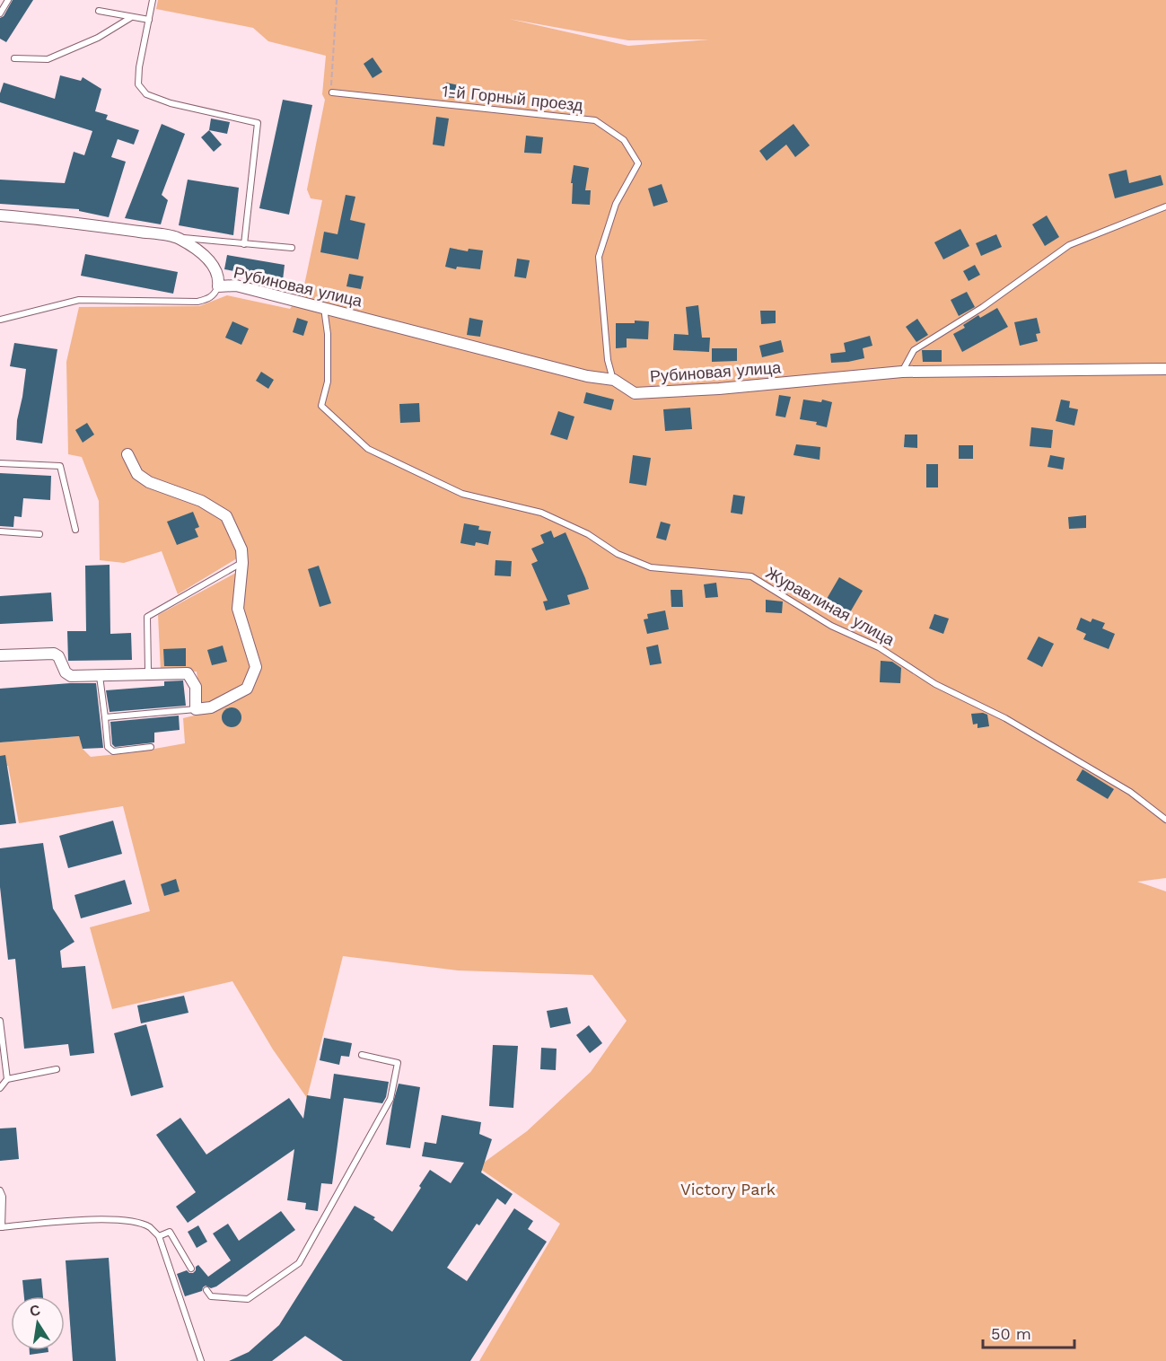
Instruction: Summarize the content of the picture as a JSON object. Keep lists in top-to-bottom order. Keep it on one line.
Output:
{"streets":{"street":["Рубиновая улица"],"lane":["1-й Горный проезд","Журавлиная улица"]},"crossings":[["1-й Горный проезд","Рубиновая улица"],["Рубиновая улица","Журавлиная улица"]],"parks":["Victory Park"],"scale_bar":"50 m","north":"top"}
